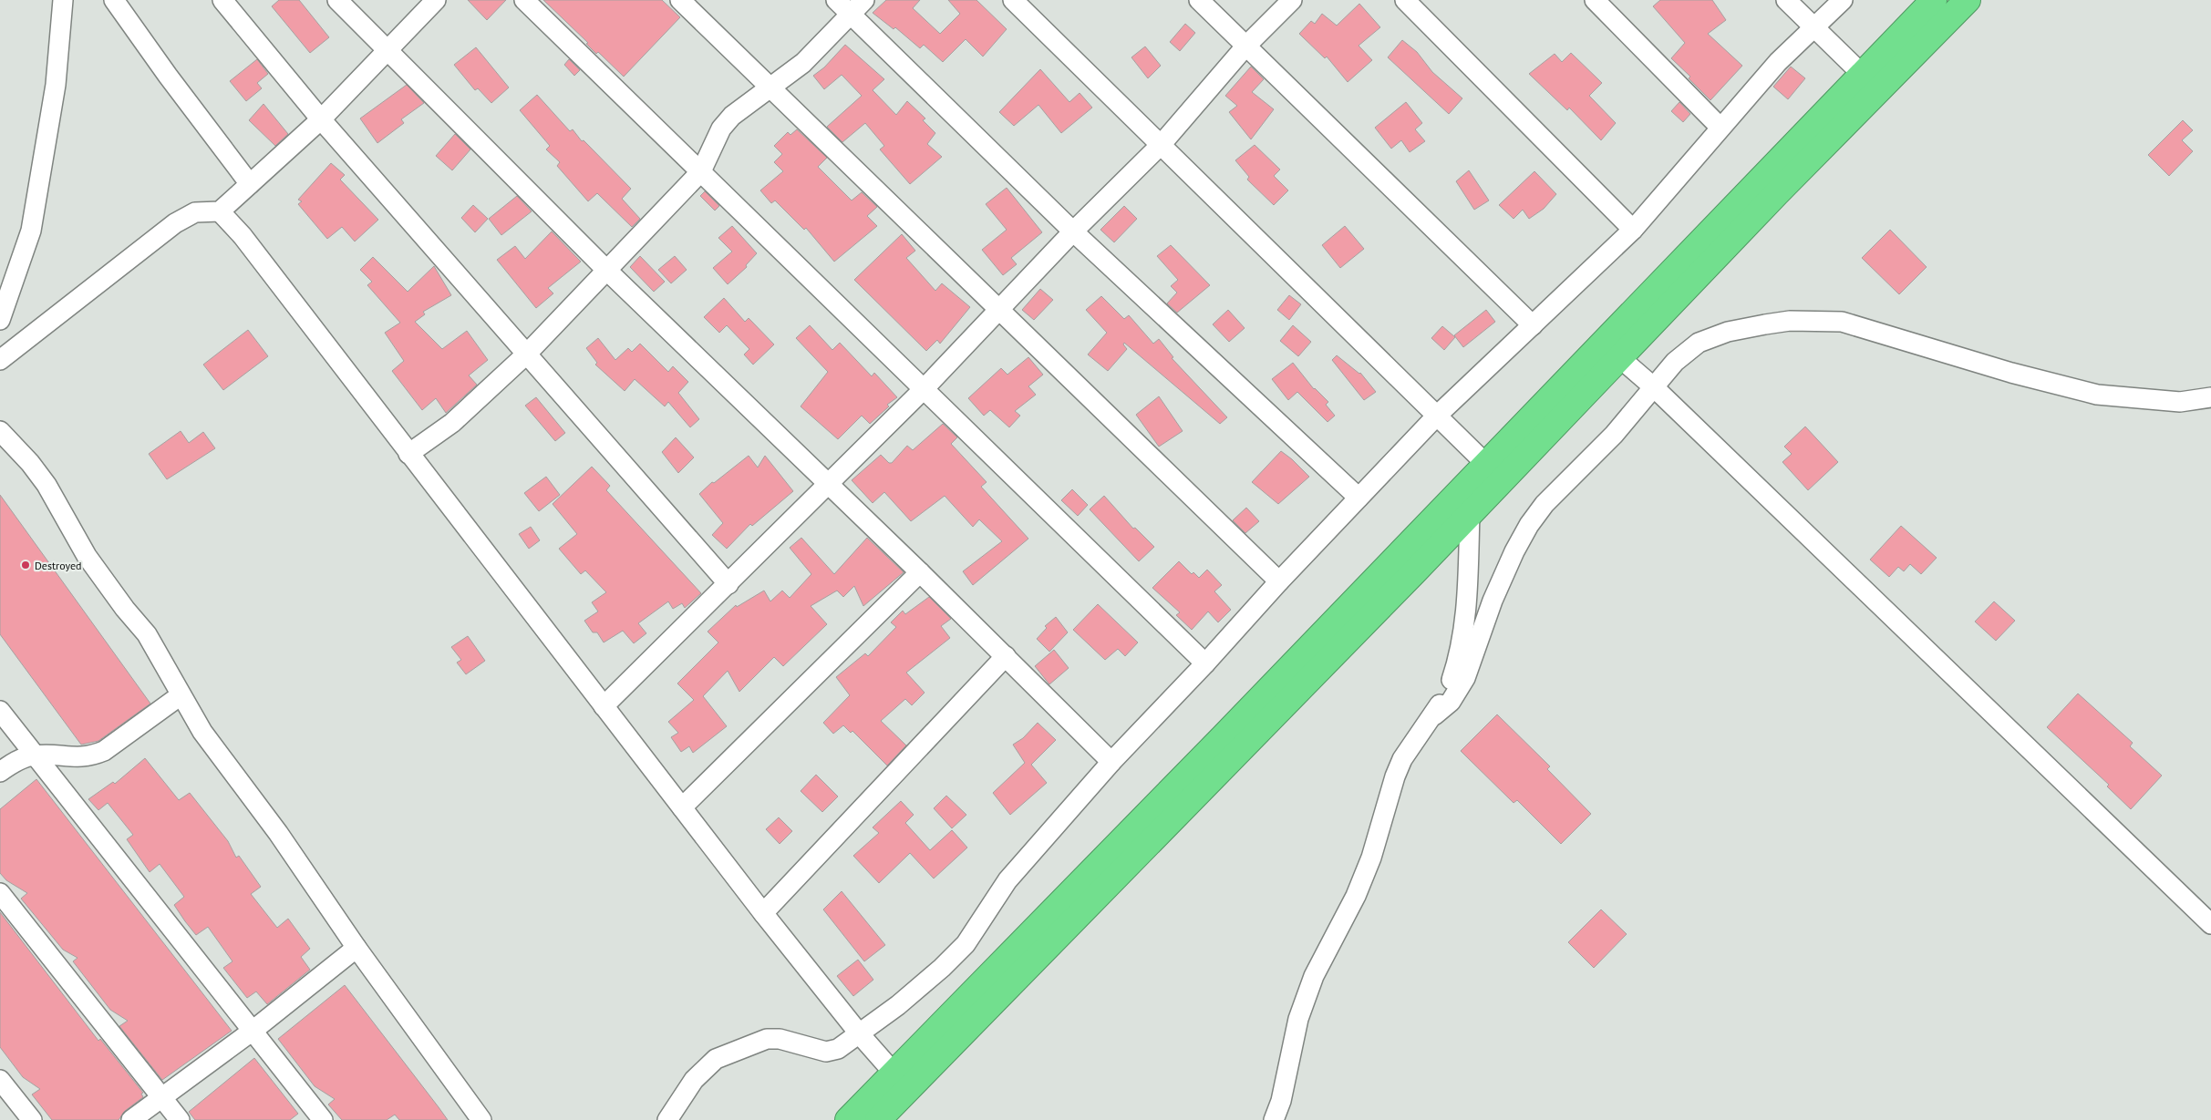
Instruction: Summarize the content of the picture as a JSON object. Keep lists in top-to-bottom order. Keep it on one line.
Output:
{"places":["Destroyed"]}
